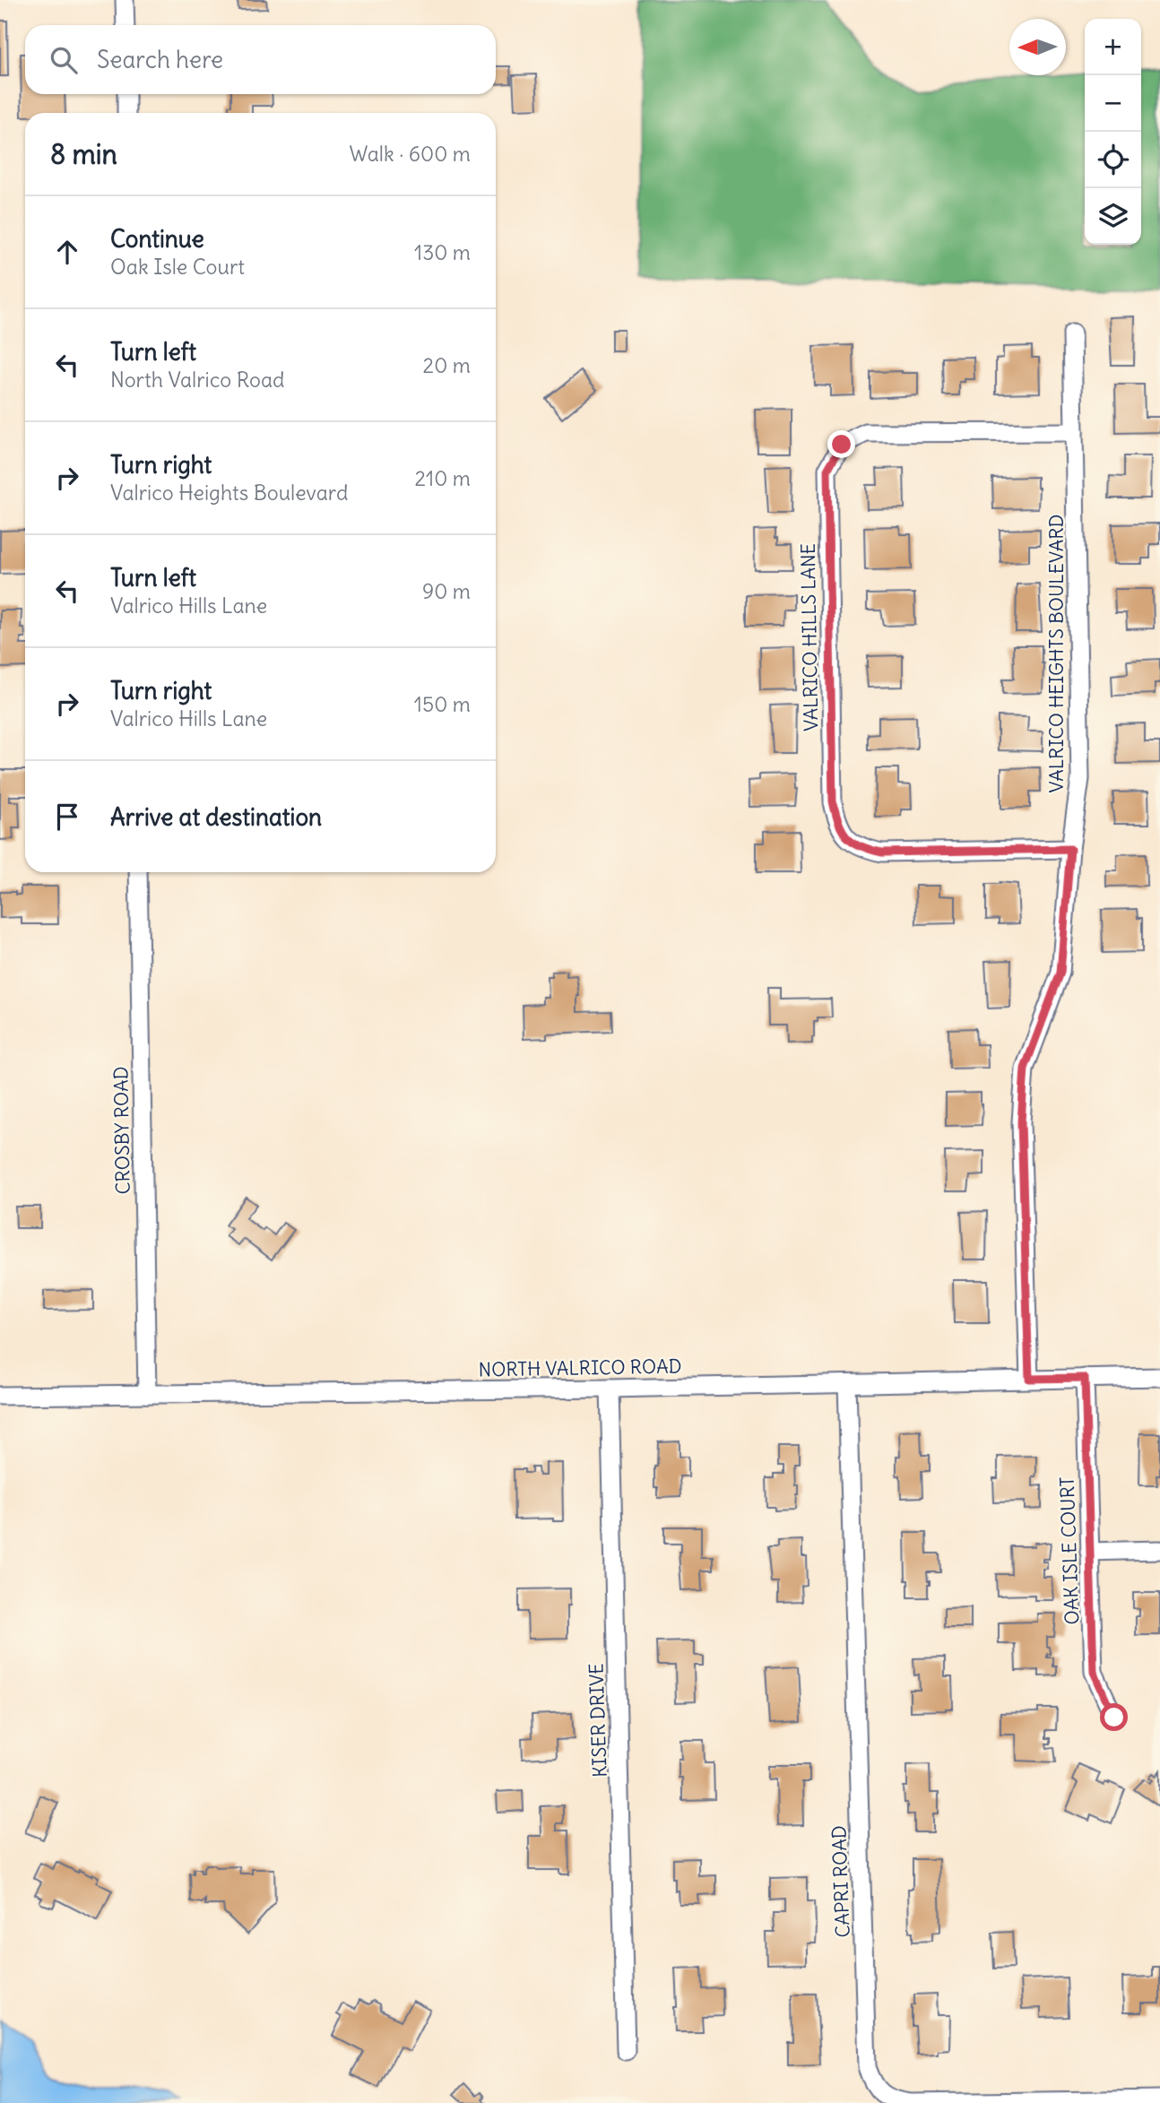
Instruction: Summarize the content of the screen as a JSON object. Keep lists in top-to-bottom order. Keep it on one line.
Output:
{"streets":{"street":["VALRICO HILLS LANE","VALRICO HEIGHTS BOULEVARD","CROSBY ROAD","NORTH VALRICO ROAD","OAK ISLE COURT","KISER DRIVE","CAPRI ROAD"]},"crossings":[["VALRICO HILLS LANE","VALRICO HEIGHTS BOULEVARD"],["VALRICO HEIGHTS BOULEVARD","NORTH VALRICO ROAD"],["CROSBY ROAD","NORTH VALRICO ROAD"],["NORTH VALRICO ROAD","OAK ISLE COURT"],["NORTH VALRICO ROAD","KISER DRIVE"],["NORTH VALRICO ROAD","CAPRI ROAD"]],"north":"left","page":{"map_buttons":["+","−"],"search":"Search here","heading":["8 min","Walk · 600 m"],"list":[["Continue","Oak Isle Court","130 m"],["Turn left","North Valrico Road","20 m"],["Turn right","Valrico Heights Boulevard","210 m"],["Turn left","Valrico Hills Lane","90 m"],["Turn right","Valrico Hills Lane","150 m"],"Arrive at destination"]}}
